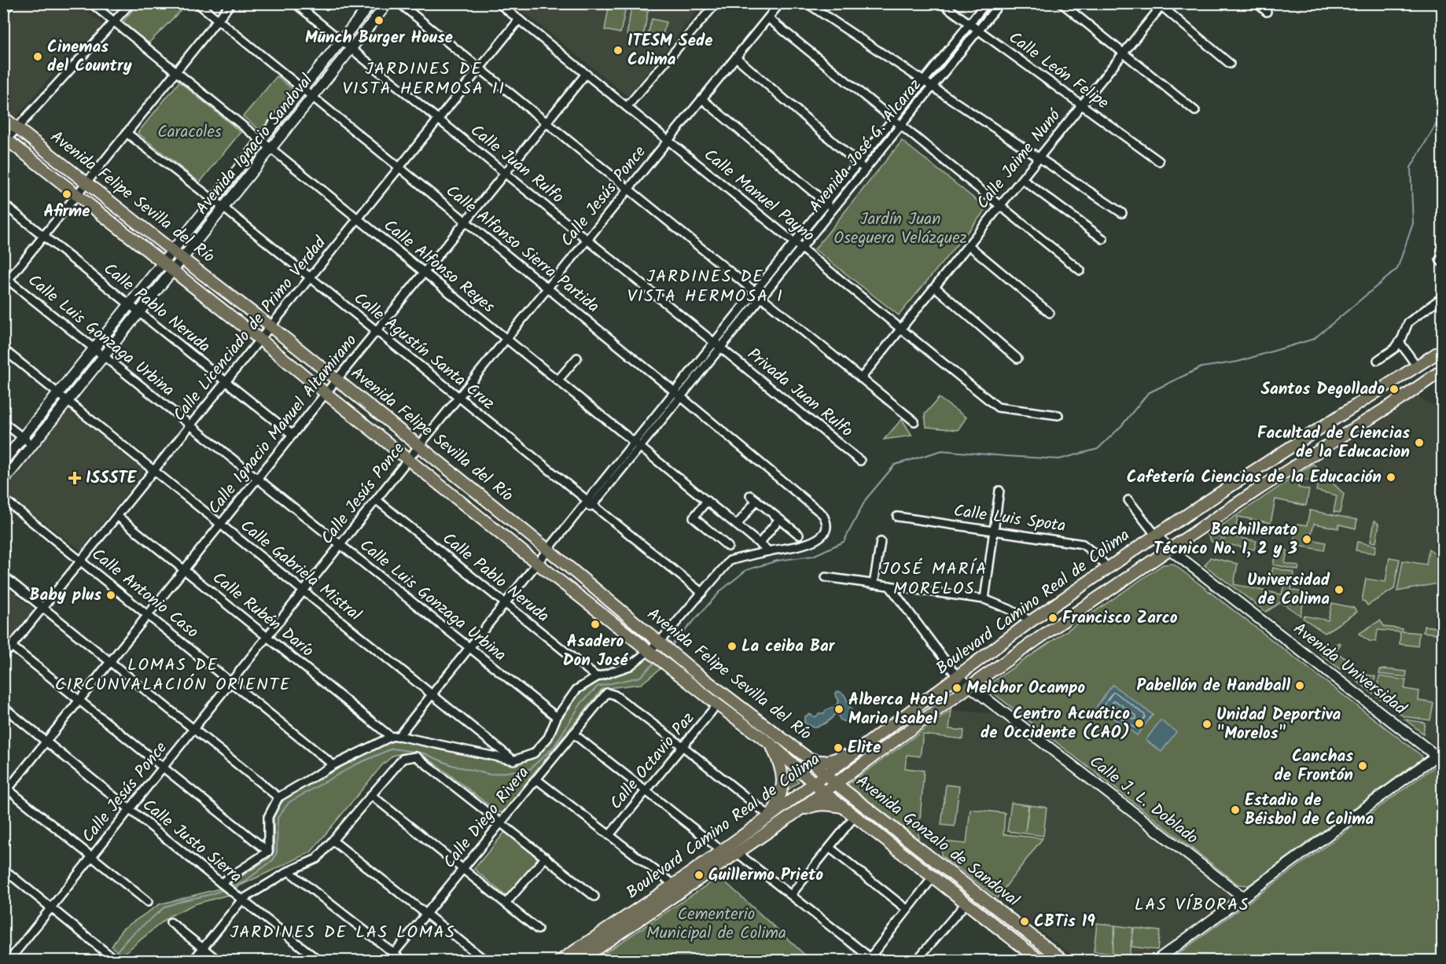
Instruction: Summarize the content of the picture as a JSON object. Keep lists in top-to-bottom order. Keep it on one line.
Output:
{"streets":{"main road":["Avenida Ignacio Sandoval","Avenida Felipe Sevilla del Río","Boulevard Camino Real de Colima","Avenida Universidad","Calle J. L. Doblado","Avenida Gonzalo de Sandoval"],"street":["Calle León Felipe","Avenida José G. Alcaraz","Calle Jaime Nunó","Calle Juan Rulfo","Calle Manuel Payno","Calle Jesús Ponce","Calle Alfonso Sierra Partida","Calle Alfonso Reyes","Calle Pablo Neruda","Calle Licenciado de Primo Verdad","Calle Luis Gonzaga Urbina","Calle Agustín Santa Cruz","Privada Juan Rulfo","Calle Ignacio Manuel Altamirano","Calle Luis Spota","Calle Gabriela Mistral","Calle Antonio Caso","Calle Rubén Darío","Calle Octavio Paz","Calle Diego Rivera","Calle Justo Sierra"]},"crossings":[["Calle León Felipe","Avenida José G. Alcaraz"],["Calle León Felipe","Calle Jaime Nunó"],["Avenida Ignacio Sandoval","Calle Juan Rulfo"],["Avenida Ignacio Sandoval","Avenida Felipe Sevilla del Río"],["Avenida Ignacio Sandoval","Calle Alfonso Sierra Partida"],["Avenida Ignacio Sandoval","Calle Alfonso Reyes"],["Avenida Ignacio Sandoval","Calle Pablo Neruda"],["Avenida Ignacio Sandoval","Calle Luis Gonzaga Urbina"],["Avenida Ignacio Sandoval","Calle Agustín Santa Cruz"],["Avenida Ignacio Sandoval","Calle Gabriela Mistral"],["Avenida José G. Alcaraz","Calle Juan Rulfo"],["Avenida José G. Alcaraz","Calle Manuel Payno"],["Avenida José G. Alcaraz","Avenida Felipe Sevilla del Río"],["Avenida José G. Alcaraz","Calle Alfonso Sierra Partida"],["Avenida José G. Alcaraz","Calle Alfonso Reyes"],["Avenida José G. Alcaraz","Calle Pablo Neruda"],["Avenida José G. Alcaraz","Calle Luis Gonzaga Urbina"],["Avenida José G. Alcaraz","Calle Agustín Santa Cruz"],["Avenida José G. Alcaraz","Privada Juan Rulfo"],["Avenida José G. Alcaraz","Calle Gabriela Mistral"],["Avenida José G. Alcaraz","Calle Rubén Darío"],["Calle Jaime Nunó","Calle Manuel Payno"],["Calle Juan Rulfo","Calle Jesús Ponce"],["Calle Juan Rulfo","Calle Licenciado de Primo Verdad"],["Calle Juan Rulfo","Privada Juan Rulfo"],["Calle Juan Rulfo","Calle Ignacio Manuel Altamirano"],["Calle Manuel Payno","Calle Jesús Ponce"],["Calle Manuel Payno","Calle Licenciado de Primo Verdad"],["Calle Manuel Payno","Calle Ignacio Manuel Altamirano"],["Calle Jesús Ponce","Avenida Felipe Sevilla del Río"],["Calle Jesús Ponce","Calle Alfonso Sierra Partida"],["Calle Jesús Ponce","Calle Alfonso Reyes"],["Calle Jesús Ponce","Calle Pablo Neruda"],["Calle Jesús Ponce","Calle Luis Gonzaga Urbina"],["Calle Jesús Ponce","Calle Agustín Santa Cruz"],["Calle Jesús Ponce","Calle Gabriela Mistral"],["Calle Jesús Ponce","Calle Antonio Caso"],["Calle Jesús Ponce","Calle Rubén Darío"],["Calle Jesús Ponce","Calle Justo Sierra"],["Avenida Felipe Sevilla del Río","Calle Licenciado de Primo Verdad"],["Avenida Felipe Sevilla del Río","Calle Ignacio Manuel Altamirano"],["Avenida Felipe Sevilla del Río","Boulevard Camino Real de Colima"],["Avenida Felipe Sevilla del Río","Calle Octavio Paz"],["Avenida Felipe Sevilla del Río","Avenida Gonzalo de Sandoval"],["Calle Alfonso Sierra Partida","Calle Alfonso Reyes"],["Calle Alfonso Sierra Partida","Calle Licenciado de Primo Verdad"],["Calle Alfonso Sierra Partida","Calle Ignacio Manuel Altamirano"],["Calle Alfonso Reyes","Calle Licenciado de Primo Verdad"],["Calle Alfonso Reyes","Calle Ignacio Manuel Altamirano"],["Calle Pablo Neruda","Calle Licenciado de Primo Verdad"],["Calle Pablo Neruda","Calle Ignacio Manuel Altamirano"],["Calle Licenciado de Primo Verdad","Calle Luis Gonzaga Urbina"],["Calle Licenciado de Primo Verdad","Calle Agustín Santa Cruz"],["Calle Licenciado de Primo Verdad","Calle Gabriela Mistral"],["Calle Licenciado de Primo Verdad","Calle Antonio Caso"],["Calle Licenciado de Primo Verdad","Calle Rubén Darío"],["Calle Luis Gonzaga Urbina","Calle Ignacio Manuel Altamirano"],["Calle Agustín Santa Cruz","Calle Ignacio Manuel Altamirano"],["Calle Ignacio Manuel Altamirano","Calle Gabriela Mistral"],["Calle Ignacio Manuel Altamirano","Calle Antonio Caso"],["Calle Ignacio Manuel Altamirano","Calle Rubén Darío"],["Calle Ignacio Manuel Altamirano","Calle Justo Sierra"],["Calle Luis Spota","Boulevard Camino Real de Colima"],["Boulevard Camino Real de Colima","Avenida Universidad"],["Boulevard Camino Real de Colima","Calle J. L. Doblado"],["Boulevard Camino Real de Colima","Avenida Gonzalo de Sandoval"],["Calle Octavio Paz","Calle Diego Rivera"]],"districts":["JARDINES DE VISTA HERMOSA II","JARDINES DE VISTA HERMOSA I","JOSÉ MARÍA MORELOS","LOMAS DE CIRCUNVALACIÓN ORIENTE","LAS VÍBORAS","JARDINES DE LAS LOMAS"],"parks":["Caracoles","Jardín Juan Oseguera Velázquez","Cementerio Municipal de Colima"],"places":{"other":["Mūnch Burger House","ITESM Sede Colima","Cinemas del Country","Afirme","Santos Degollado","Facultad de Ciencias de la Educacion","Cafetería Ciencias de la Educación","Bachillerato Técnico No. 1, 2 y 3","Universidad de Colima","Baby plus","Francisco Zarco","Asadero Don José","La ceiba Bar","Pabellón de Handball","Melchor Ocampo","Alberca Hotel Maria Isabel","Centro Acuático de Occidente (CAO)","Unidad Deportiva \"Morelos\"","Elite","Canchas de Frontón","Estadio de Béisbol de Colima","Guillermo Prieto","CBTis 19"],"health":["ISSSTE"]}}
